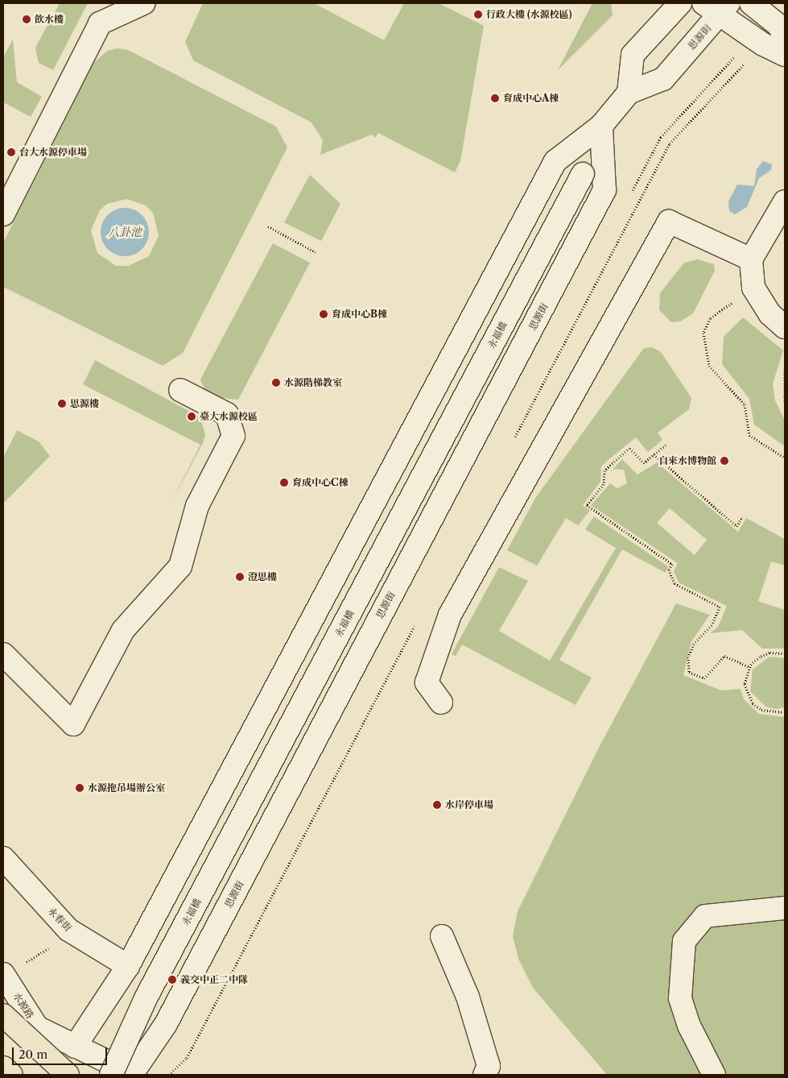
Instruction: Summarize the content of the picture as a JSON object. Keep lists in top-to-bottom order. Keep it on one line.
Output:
{"streets":{"street":["思源街","永福橋","永春街","水源路"]},"crossings":[["思源街","永福橋"],["思源街","永春街"],["思源街","水源路"],["永福橋","水源路"]],"water":["八卦池"],"places":["行政大樓 (水源校區)","飲水樓","育成中心A棟","台大水源停車場","育成中心B棟","水源階梯教室","思源樓","臺大水源校區","自來水博物館","育成中心C棟","澄思樓","水源拖吊場辦公室","水岸停車場","義交中正二中隊"],"scale_bar":"20 m"}
